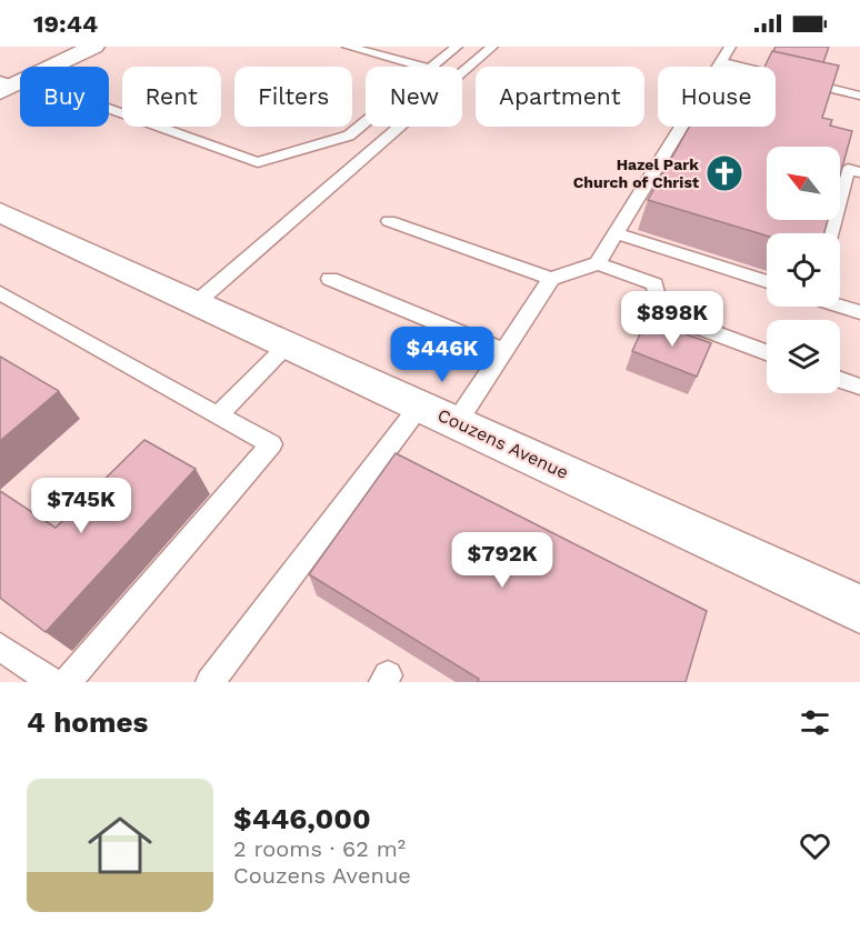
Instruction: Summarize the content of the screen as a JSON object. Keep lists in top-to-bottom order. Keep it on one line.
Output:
{"streets":{"street":["Couzens Avenue"]},"places":{"church":["Hazel Park Church of Christ"]},"north":"top left","page":{"status":"19:44","chip":["Buy","Rent","Filters","New","Apartment","House"],"price":["$898K","$446K","$745K","$792K"],"heading":"4 homes","list":[{"name":"$446,000","note":"2 rooms · 62 m² · Couzens Avenue"}]}}
